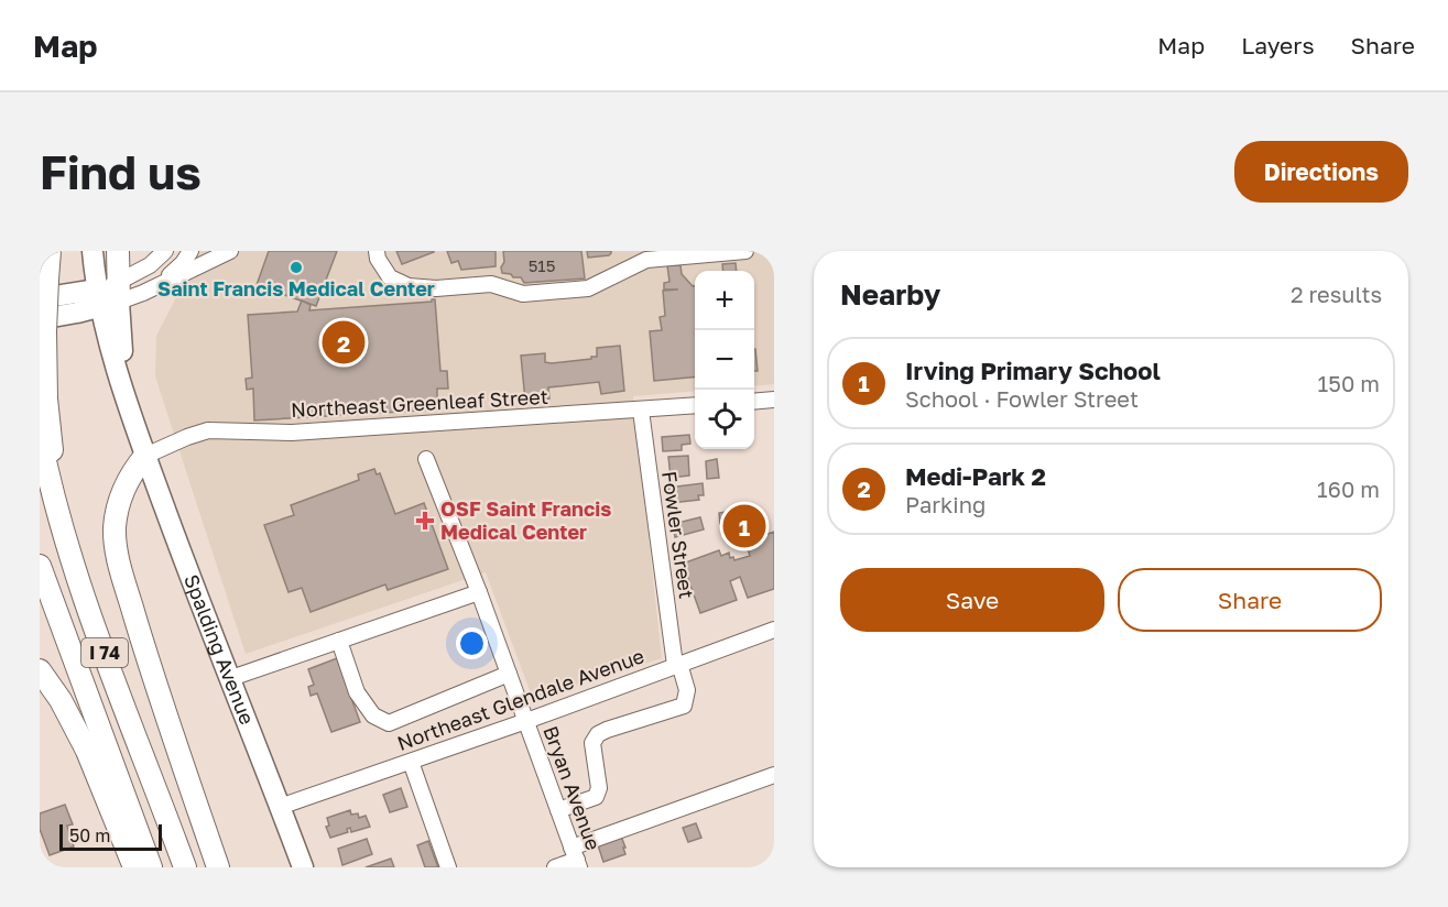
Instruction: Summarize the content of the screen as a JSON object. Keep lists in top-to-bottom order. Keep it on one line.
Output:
{"streets":{"highway":["I 74"],"main road":["Spalding Avenue"],"street":["Northeast Greenleaf Street","Fowler Street","Northeast Glendale Avenue","Bryan Avenue"]},"crossings":[["Northeast Greenleaf Street","Fowler Street"],["Northeast Greenleaf Street","Spalding Avenue"],["Fowler Street","Northeast Glendale Avenue"],["Fowler Street","Bryan Avenue"],["Spalding Avenue","Northeast Glendale Avenue"],["Northeast Glendale Avenue","Bryan Avenue"]],"places":{"other":["Saint Francis Medical Center"],"health":["OSF Saint Francis Medical Center"]},"house_numbers":["515"],"scale_bar":"50 m","page":{"header":"Map","nav":["Map","Layers","Share"],"buttons":["Directions",["Save","Share"]],"title":"Find us","heading":["Nearby","2 results"],"map_buttons":["+","−"],"pins":["2","1"],"list":[{"mark":"1","name":"Irving Primary School","note":"School · Fowler Street","value":"150 m"},{"mark":"2","name":"Medi-Park 2","note":"Parking","value":"160 m"}],"scale":"50 m"}}
